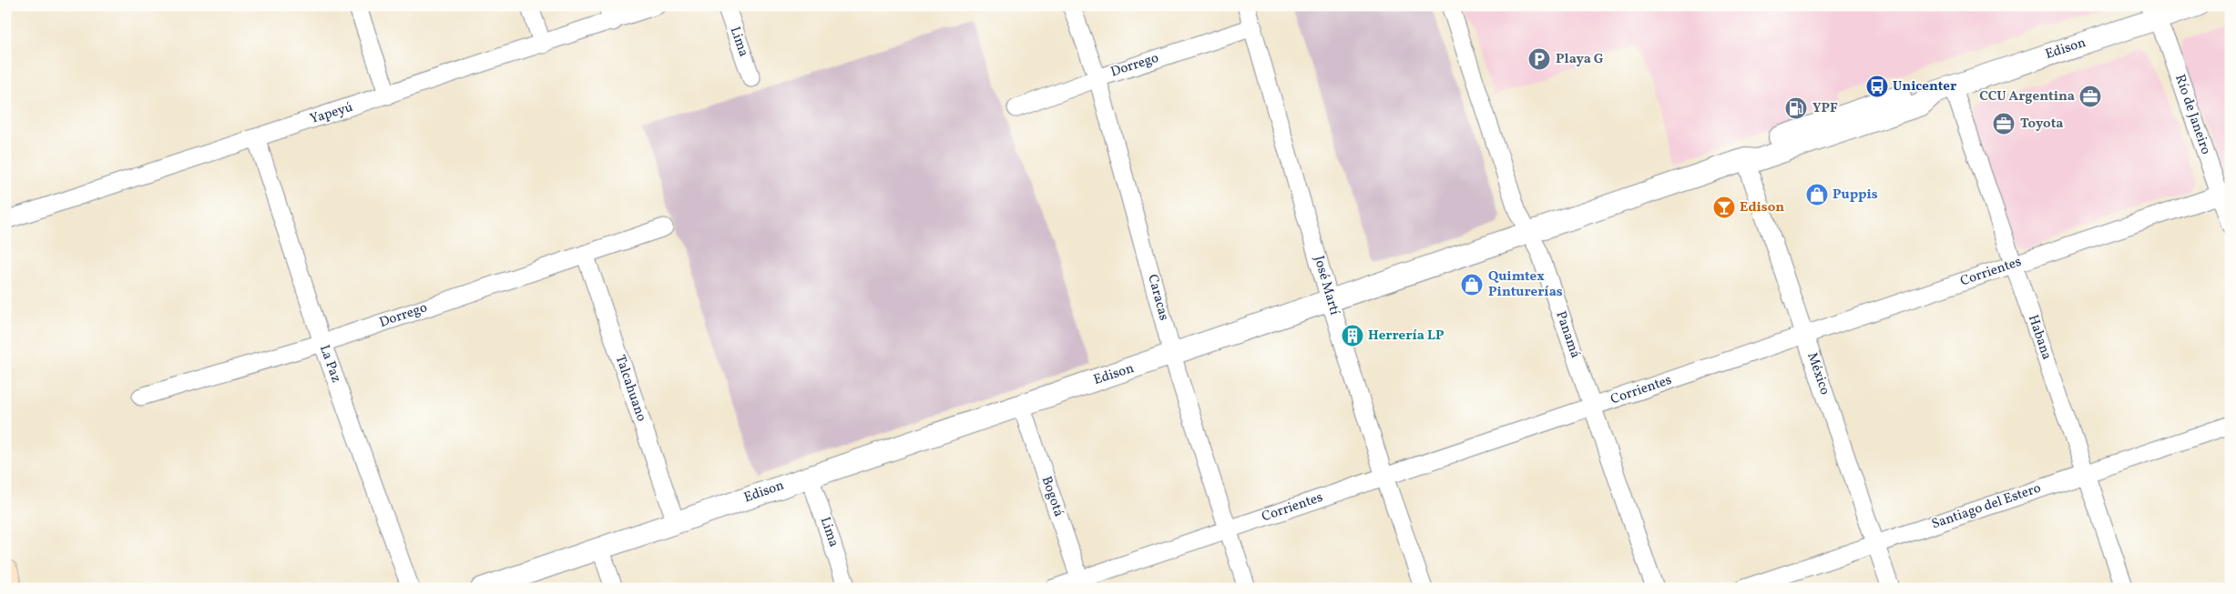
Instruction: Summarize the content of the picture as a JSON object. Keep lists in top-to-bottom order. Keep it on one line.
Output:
{"streets":{"street":["Lima","Edison","Dorrego","Yapeyú","Río de Janeiro","Corrientes","José Martí","Caracas","Panamá","Habana","La Paz","México","Talcahuano","Bogotá","Santiago del Estero"]},"crossings":[["Lima","Edison"],["Edison","Río de Janeiro"],["Edison","José Martí"],["Edison","Caracas"],["Edison","Panamá"],["Edison","Habana"],["Edison","México"],["Edison","Talcahuano"],["Edison","Bogotá"],["Dorrego","José Martí"],["Dorrego","Caracas"],["Dorrego","La Paz"],["Dorrego","Talcahuano"],["Yapeyú","La Paz"],["Río de Janeiro","Corrientes"],["Corrientes","José Martí"],["Corrientes","Caracas"],["Corrientes","Panamá"],["Corrientes","Habana"],["Corrientes","México"],["Corrientes","Bogotá"],["Habana","Santiago del Estero"],["México","Santiago del Estero"]],"places":{"parking":["Playa G"],"bus stop":["Unicenter"],"office":["CCU Argentina","Toyota"],"fuel station":["YPF"],"shop":["Puppis","Quimtex Pinturerías"],"bar":["Edison"],"building":["Herrería LP"]}}
